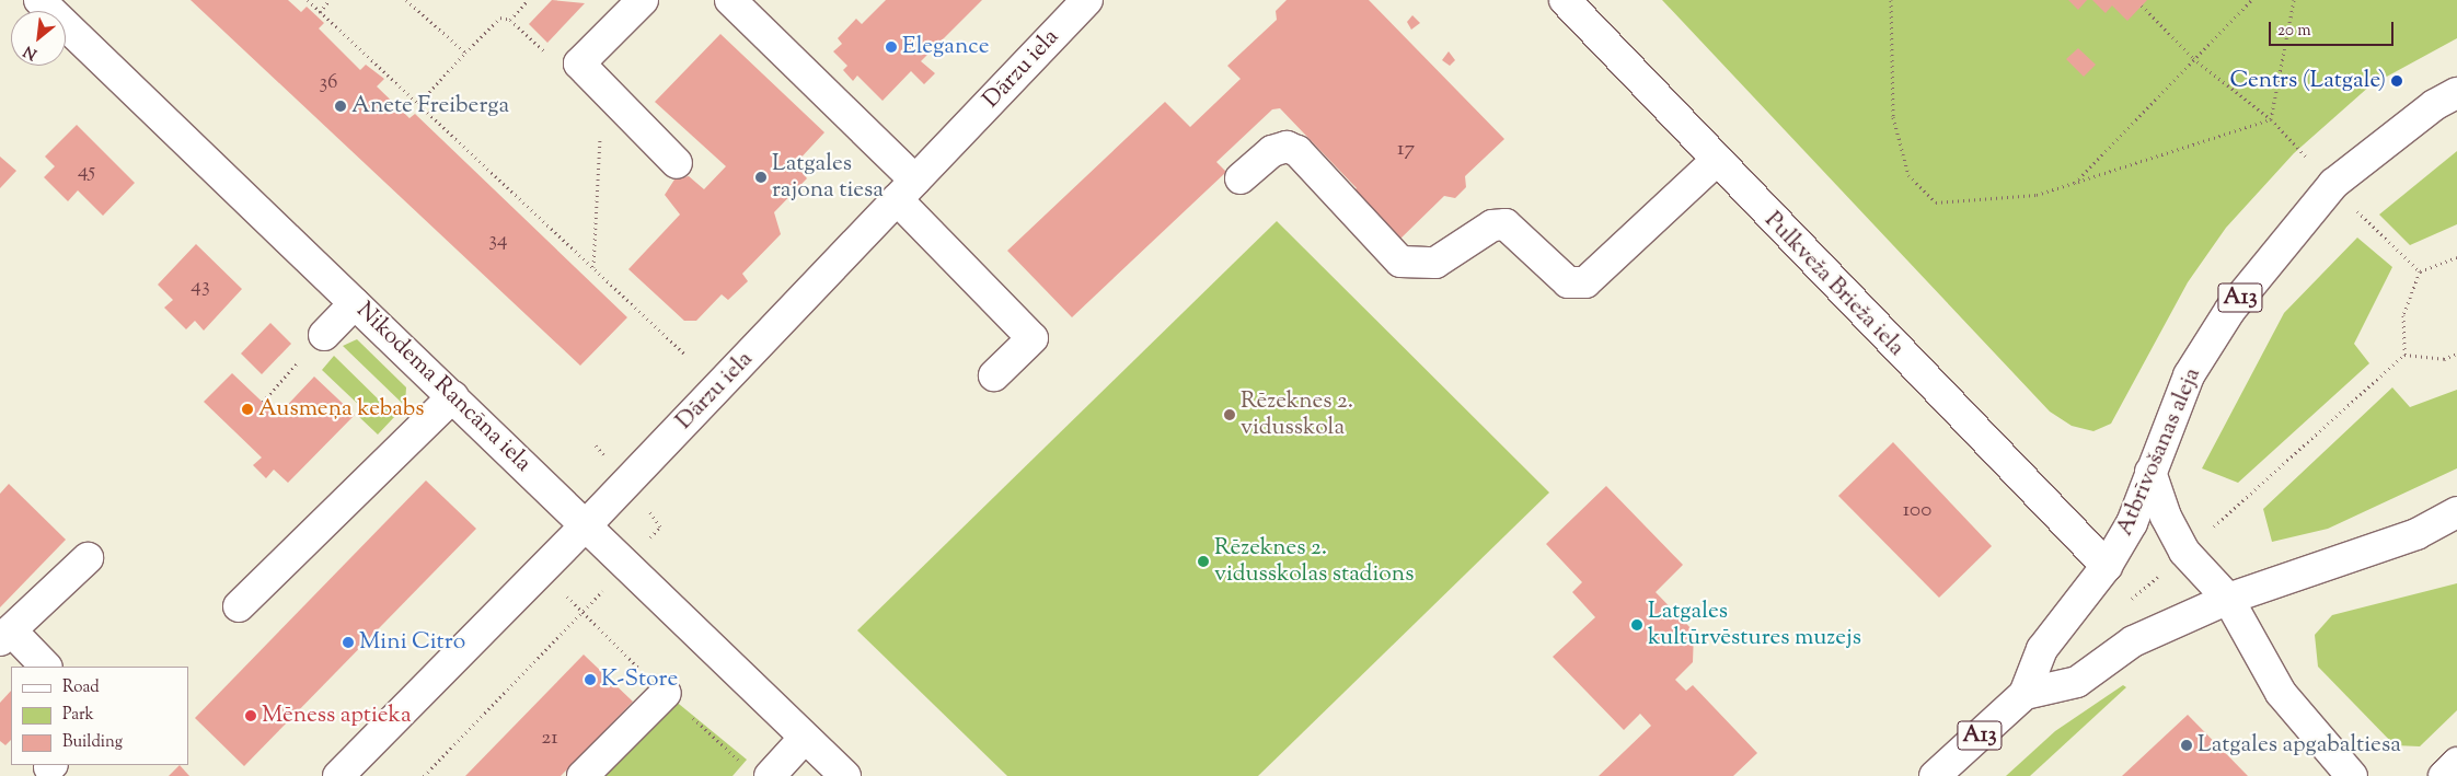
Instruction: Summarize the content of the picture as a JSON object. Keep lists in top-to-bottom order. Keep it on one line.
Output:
{"streets":{"street":["Dārzu iela","Pulkveža Brieža iela","A13","Nikodema Rancāna iela","Atbrīvošanas aleja"]},"crossings":[["Dārzu iela","Nikodema Rancāna iela"],["Pulkveža Brieža iela","Atbrīvošanas aleja"]],"places":["Elegance","Centrs (Latgale)","Anete Freiberga","Latgales rajona tiesa","Ausmeņa kebabs","Rēzeknes 2. vidusskola","Rēzeknes 2. vidusskolas stadions","Latgales kultūrvēstures muzejs","Mini Citro","K-Store","Mēness aptieka","Latgales apgabaltiesa"],"house_numbers":["36","17","45","34","43","100","21"],"legend":["Road","Park","Building"],"scale_bar":"20 m","north":"bottom left"}
